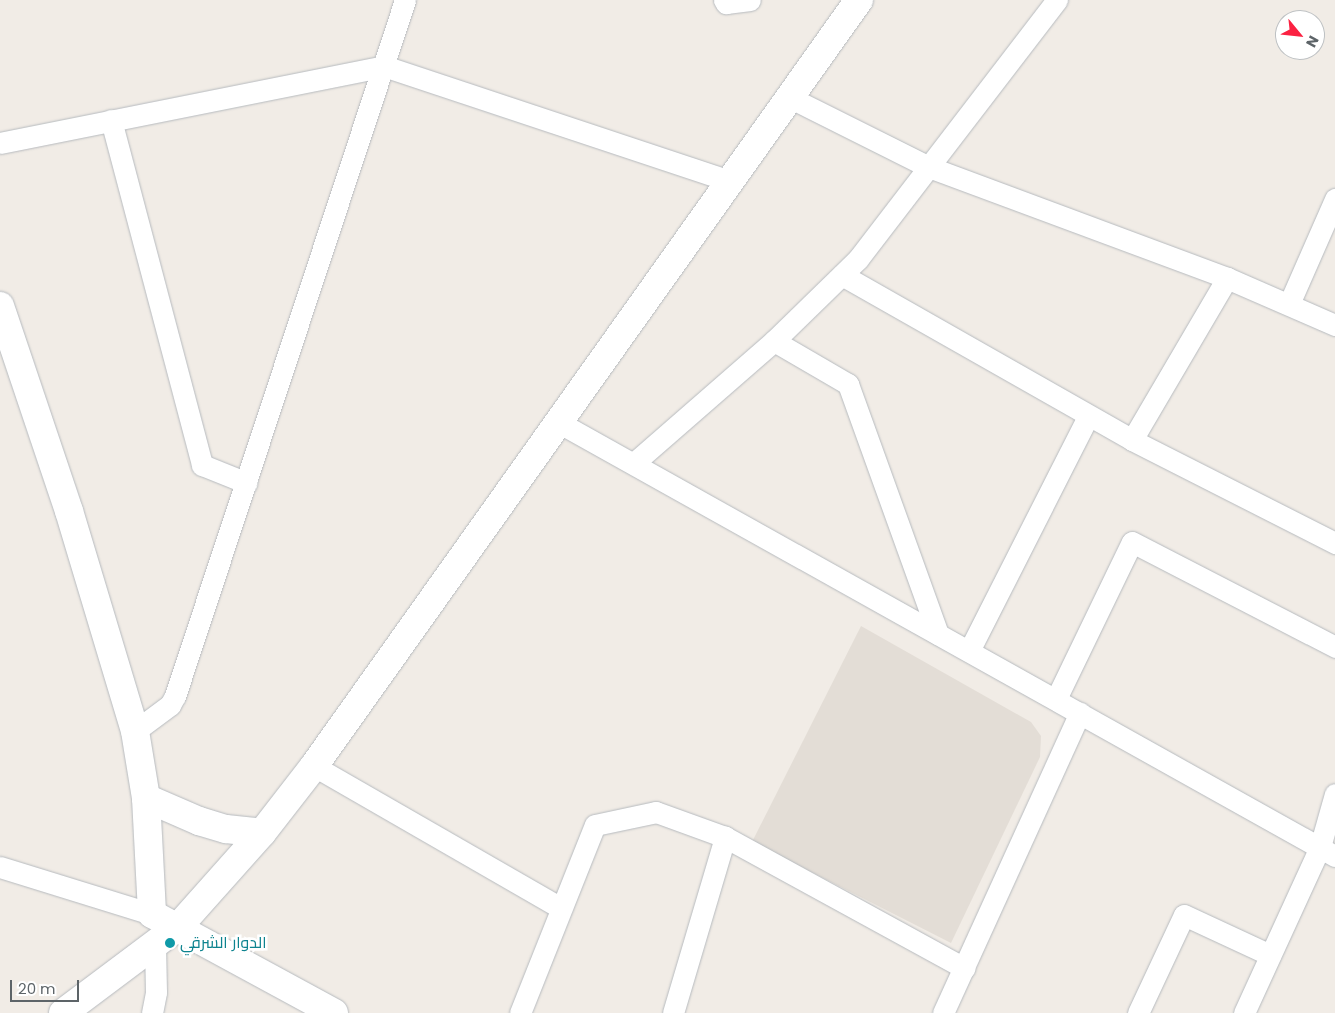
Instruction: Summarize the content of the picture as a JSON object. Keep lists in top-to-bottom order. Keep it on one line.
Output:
{"places":["الدوار الشرقي"],"scale_bar":"20 m","north":"bottom right"}
